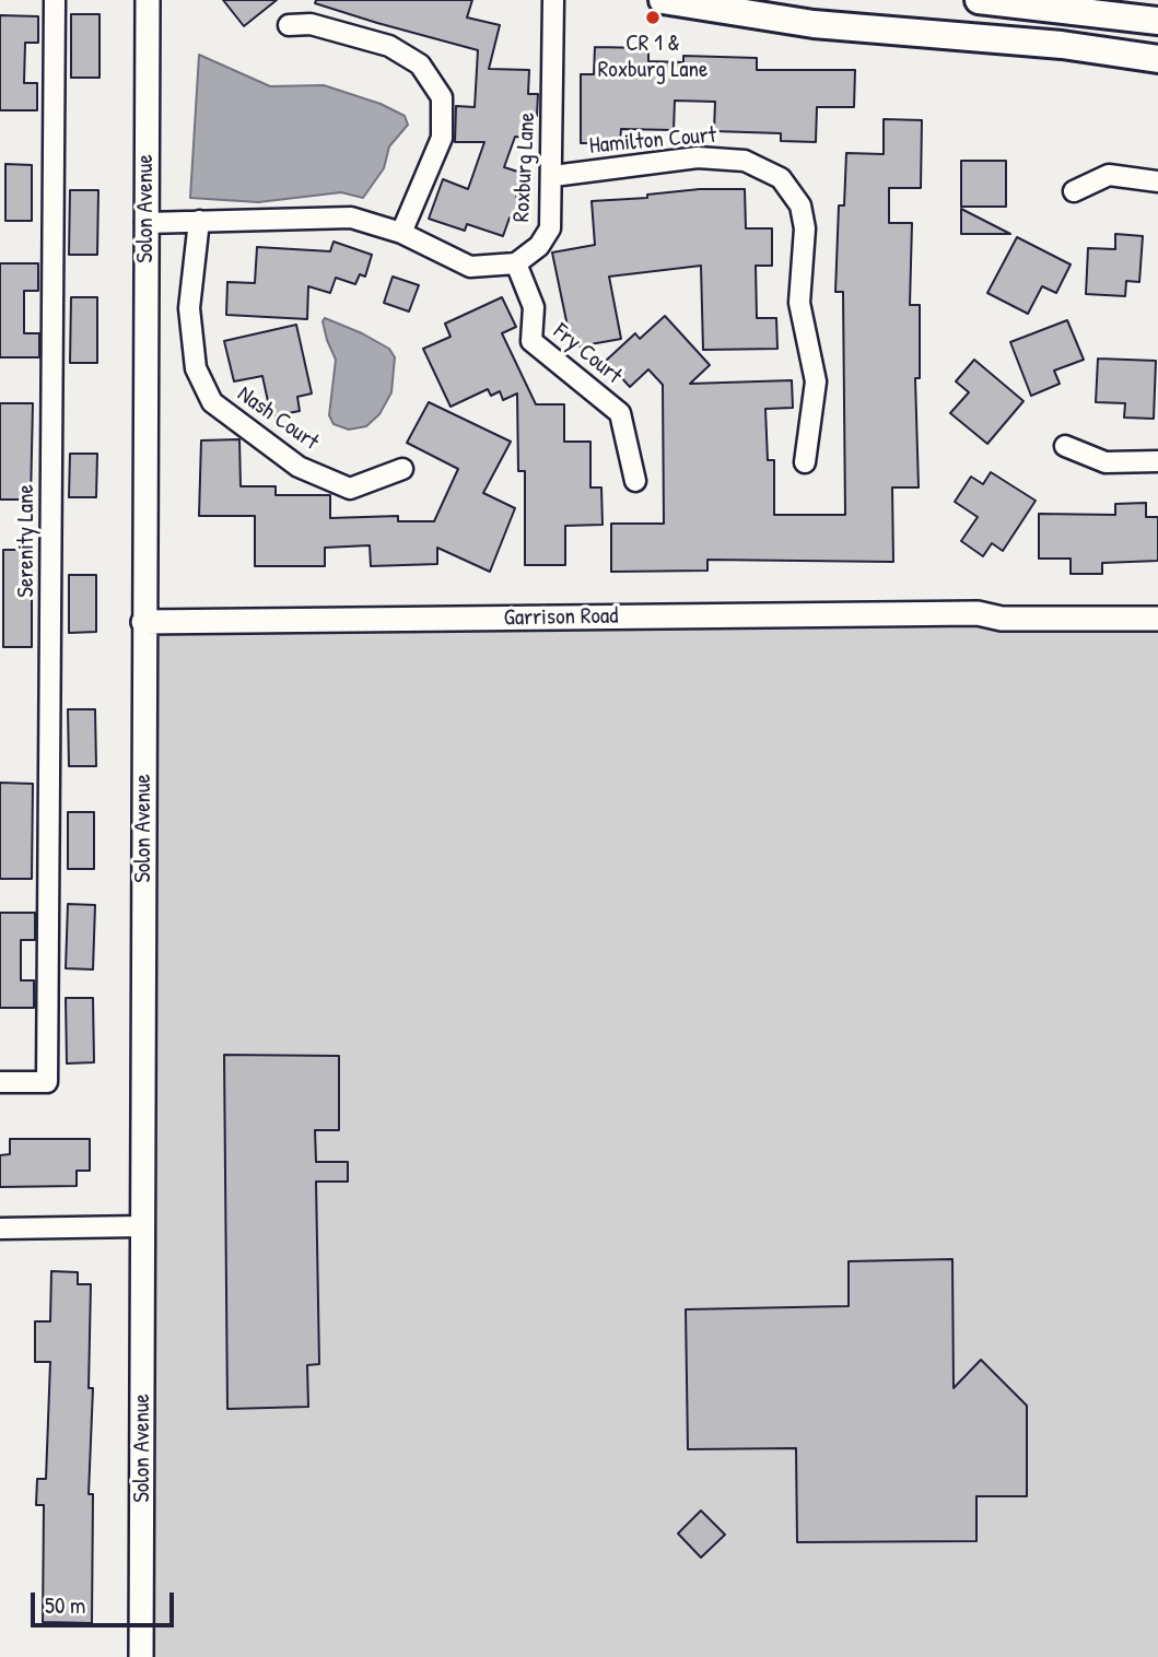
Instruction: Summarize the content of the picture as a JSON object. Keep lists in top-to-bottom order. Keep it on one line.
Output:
{"streets":{"street":["Hamilton Court","Roxburg Lane","Solon Avenue","Fry Court","Nash Court","Serenity Lane","Garrison Road"]},"crossings":[["Hamilton Court","Roxburg Lane"],["Roxburg Lane","Fry Court"],["Solon Avenue","Garrison Road"]],"places":["CR 1 & Roxburg Lane"],"scale_bar":"50 m"}
